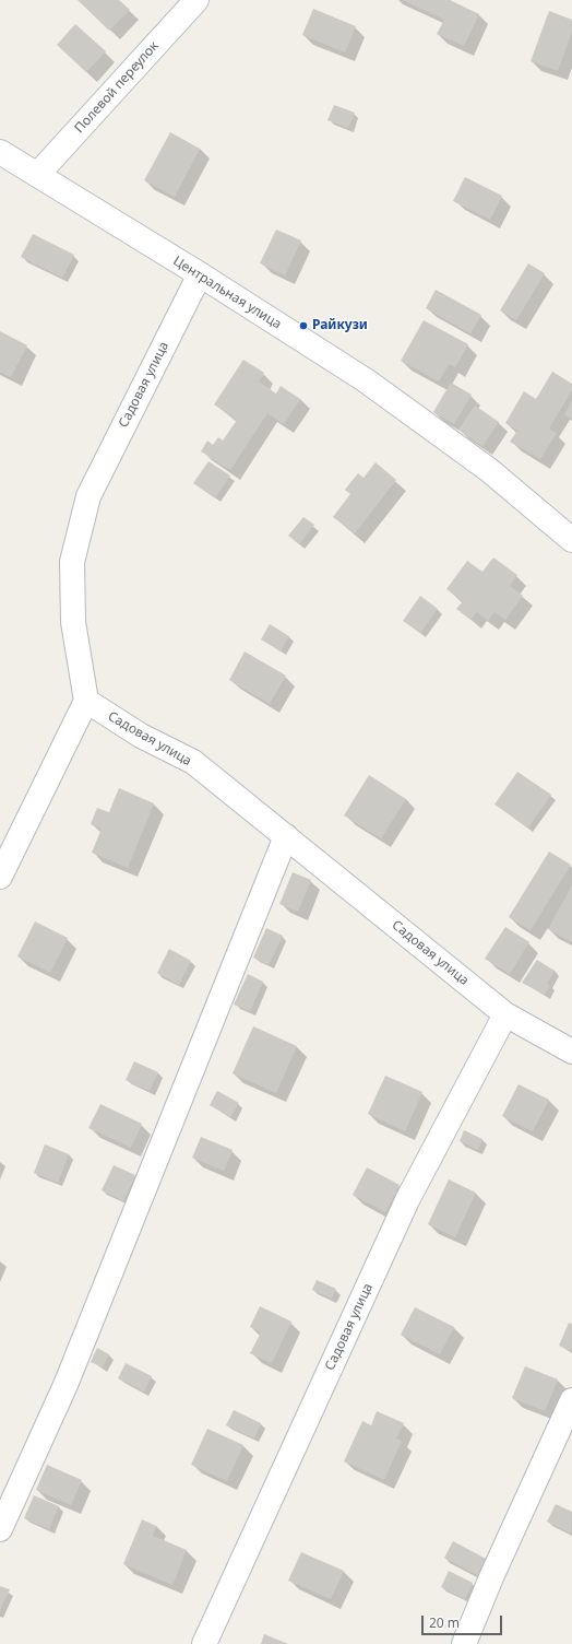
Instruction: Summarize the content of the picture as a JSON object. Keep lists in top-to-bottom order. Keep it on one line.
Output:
{"streets":{"street":["Полевой переулок","Центральная улица","Садовая улица"]},"crossings":[["Полевой переулок","Центральная улица"],["Центральная улица","Садовая улица"]],"places":["Райкузи"],"scale_bar":"20 m"}
